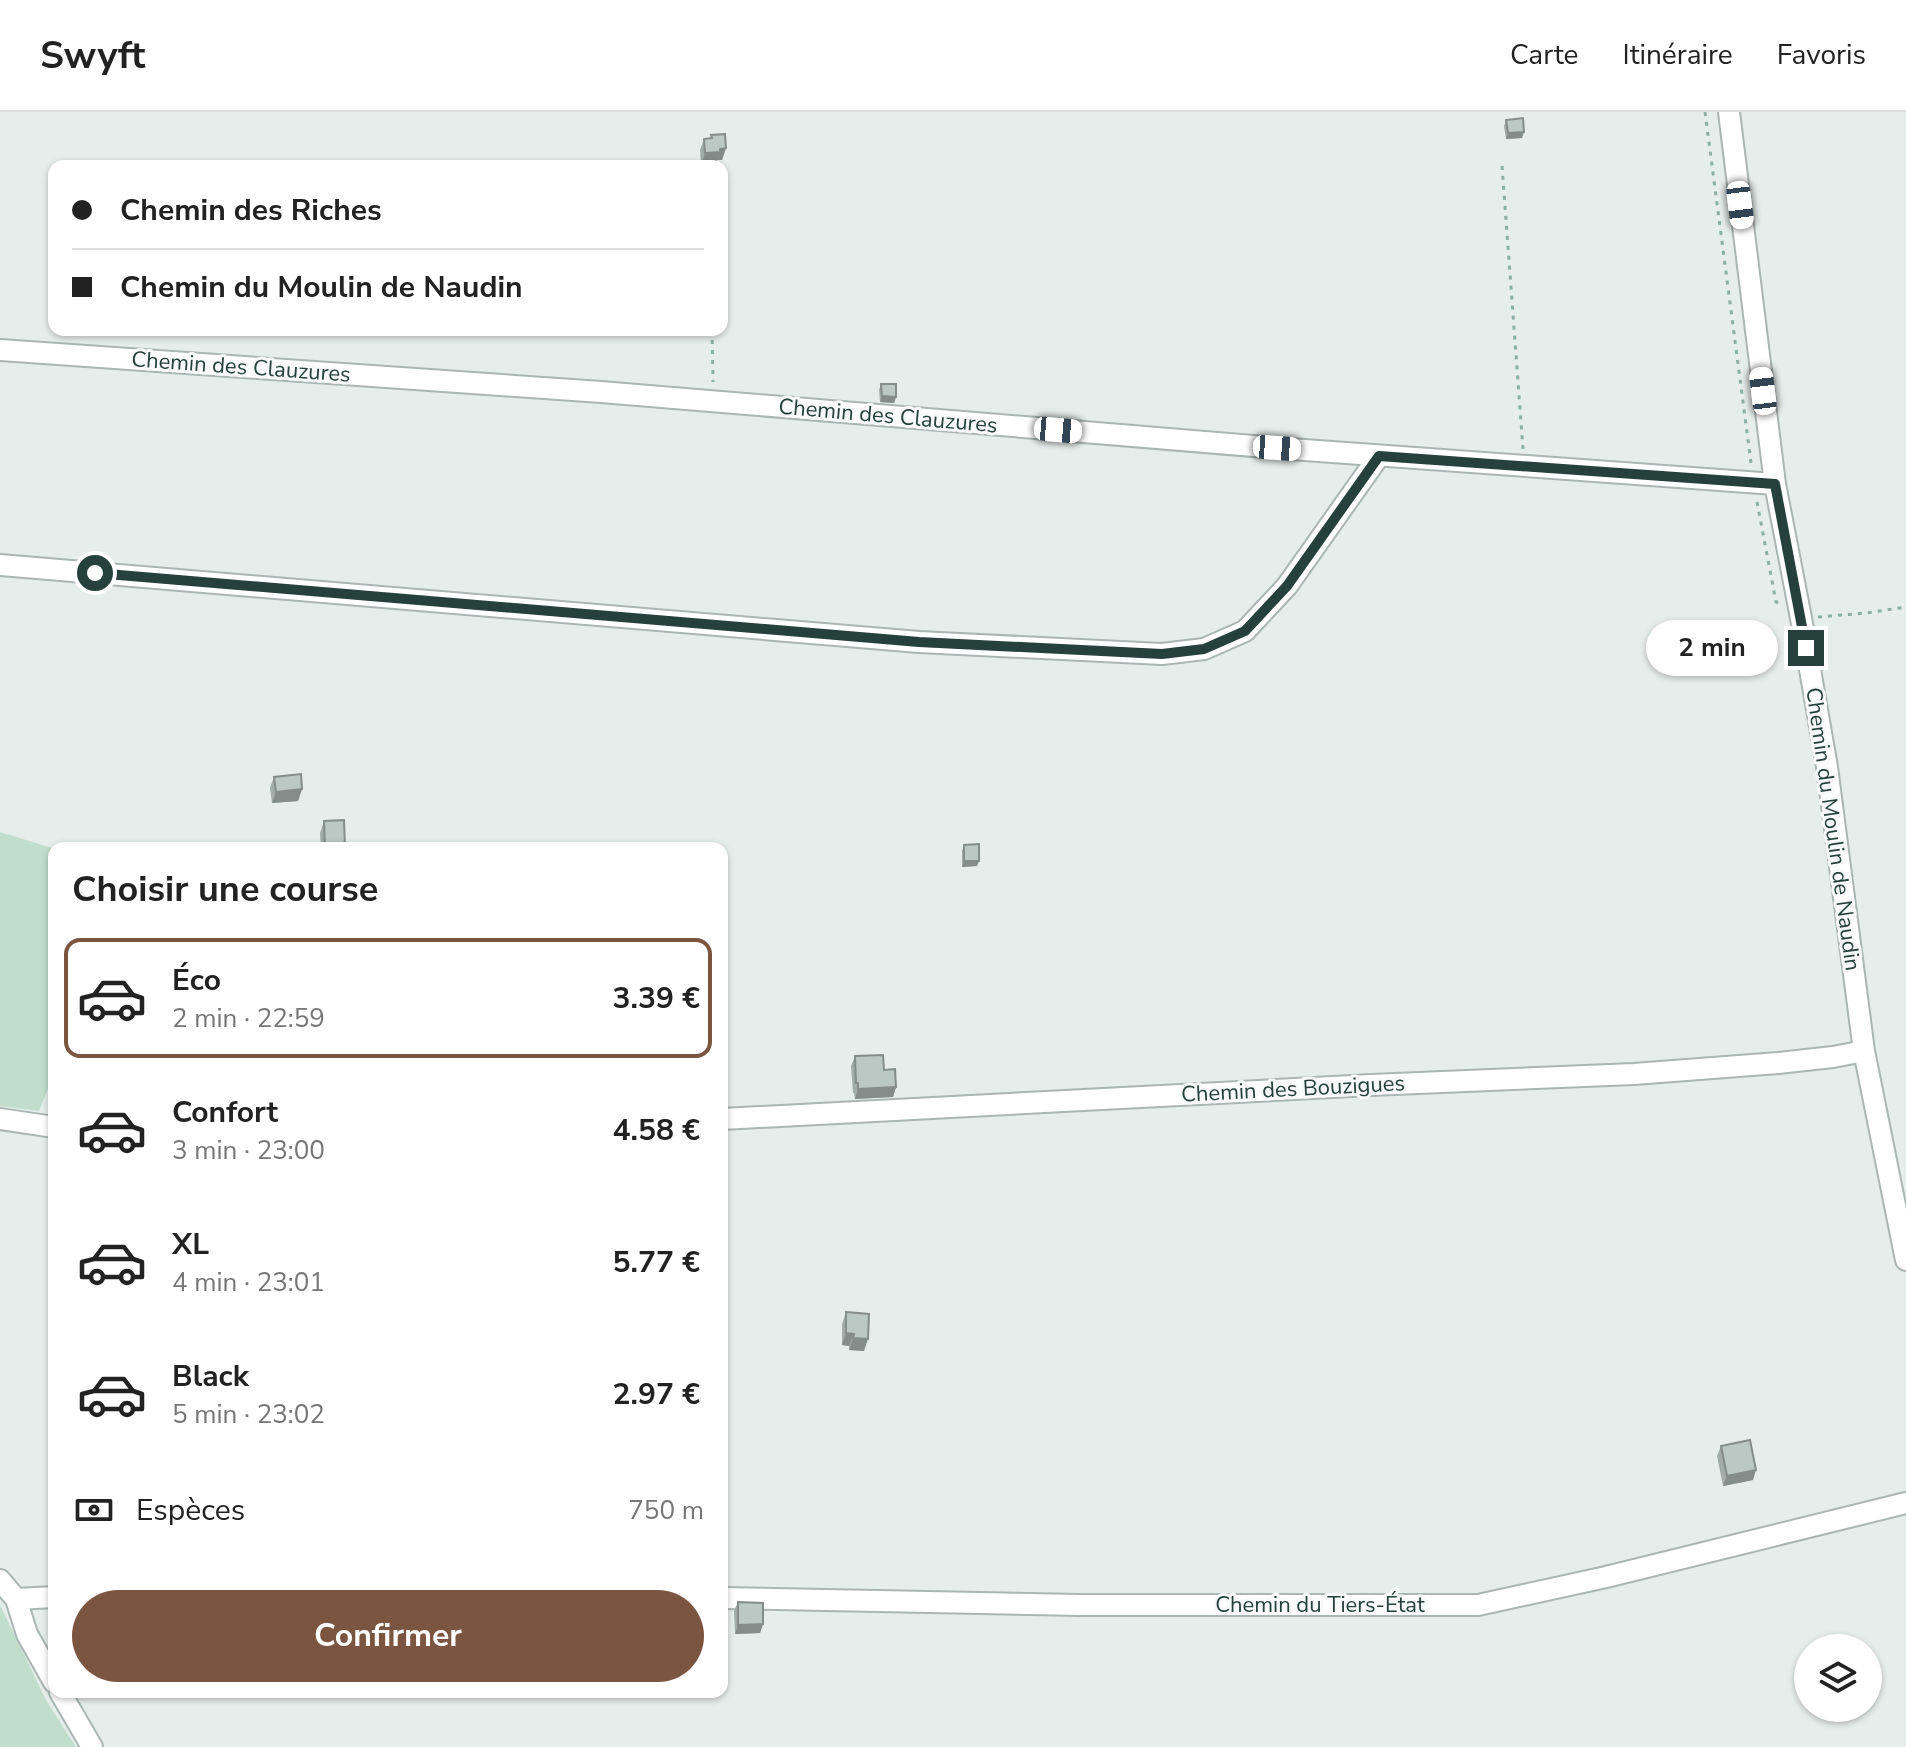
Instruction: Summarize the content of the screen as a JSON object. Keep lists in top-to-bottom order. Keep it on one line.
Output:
{"streets":{"street":["Chemin des Clauzures","Chemin du Moulin de Naudin","Chemin des Bouzigues","Chemin du Tiers-État"]},"crossings":[["Chemin des Clauzures","Chemin du Moulin de Naudin"],["Chemin du Moulin de Naudin","Chemin des Bouzigues"]],"page":{"header":"Swyft","nav":["Carte","Itinéraire","Favoris"],"banner":["Chemin des Riches","Chemin du Moulin de Naudin"],"bubble":"2 min","heading":"Choisir une course","list":[{"name":"Éco","note":"2 min · 22:59","value":"3.39 €"},{"name":"Confort","note":"3 min · 23:00","value":"4.58 €"},{"name":"XL","note":"4 min · 23:01","value":"5.77 €"},{"name":"Black","note":"5 min · 23:02","value":"2.97 €"}],"pay":["Espèces","750 m"],"buttons":"Confirmer"}}
